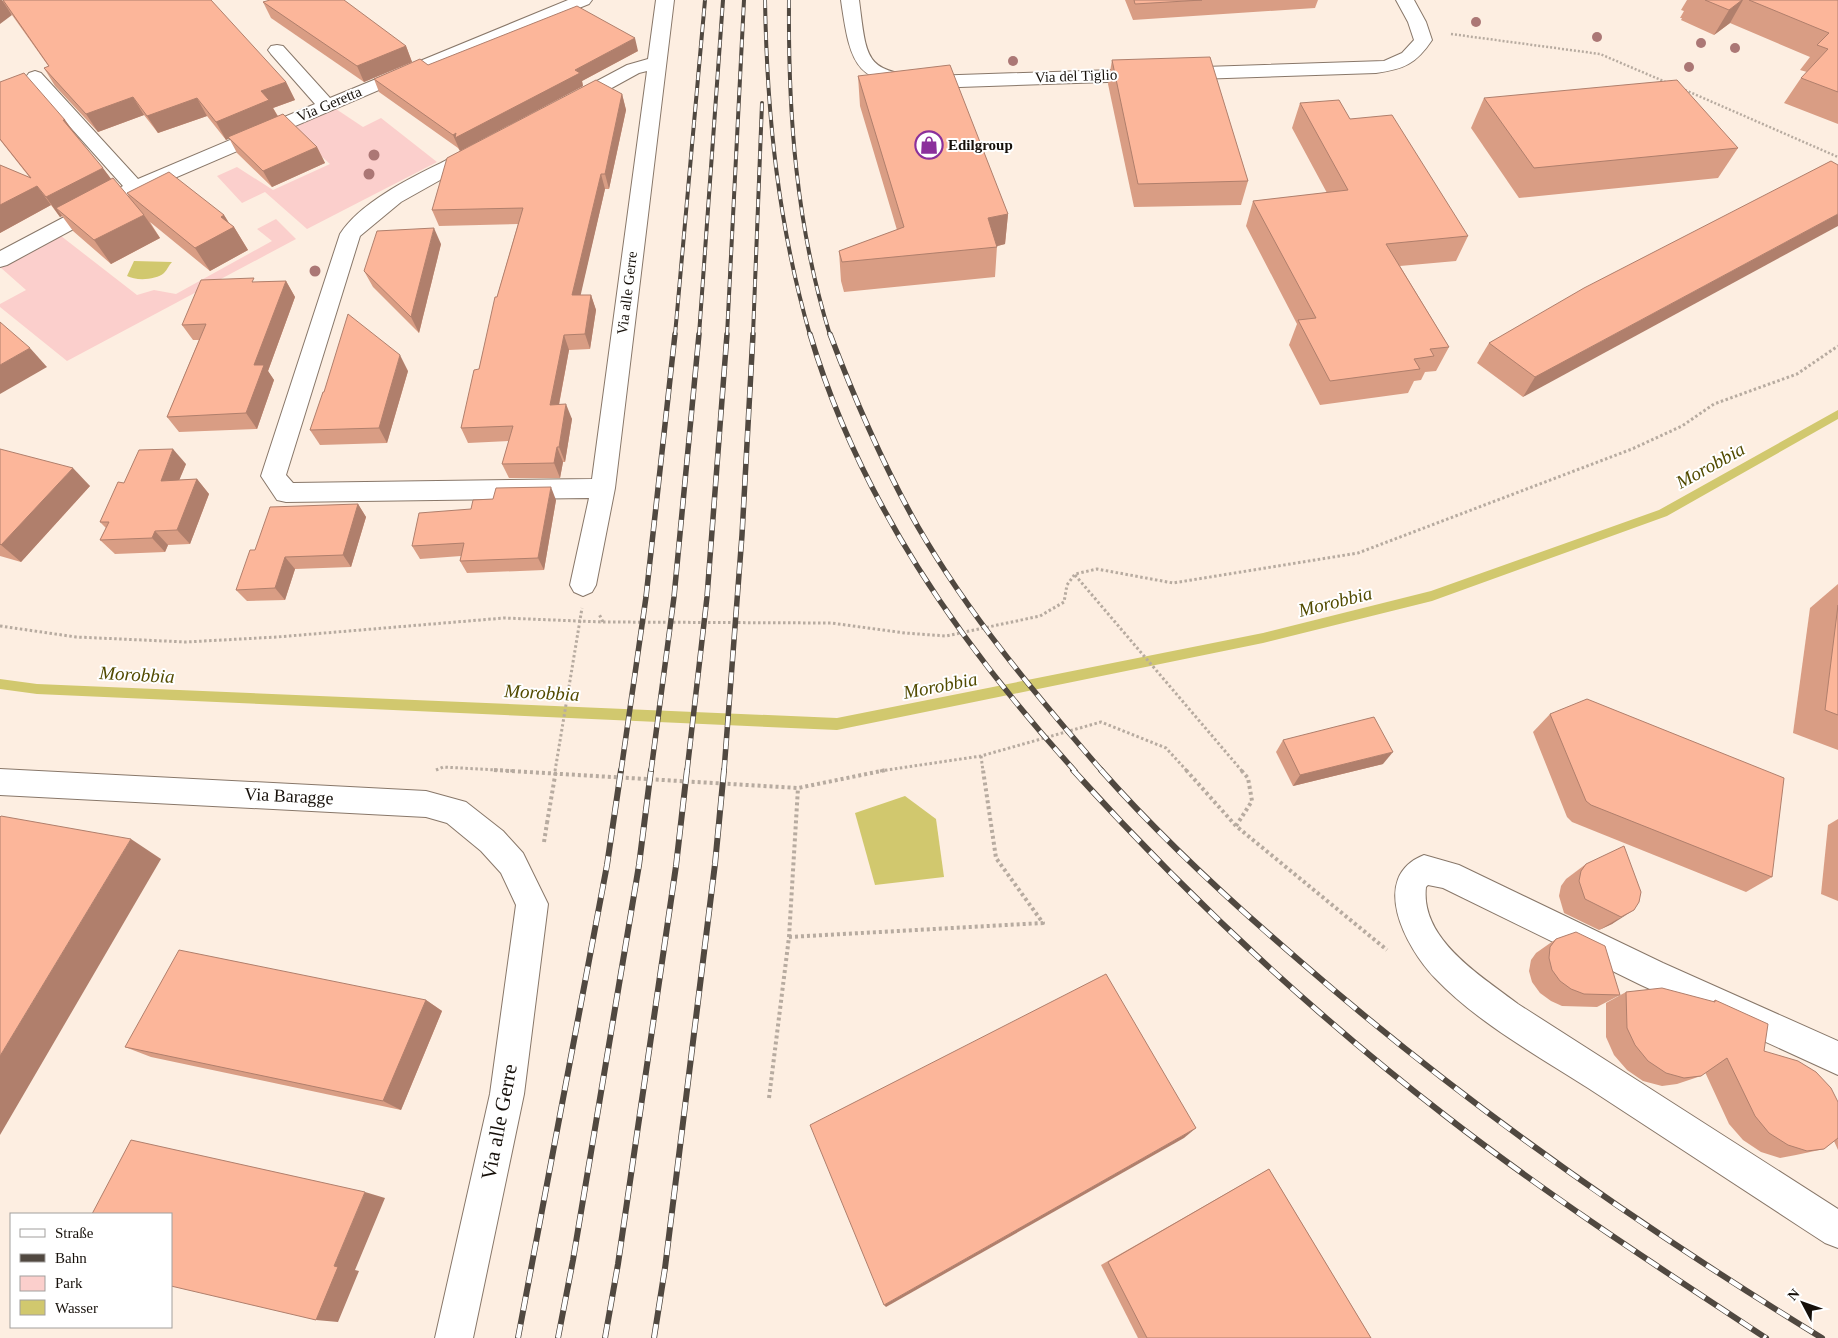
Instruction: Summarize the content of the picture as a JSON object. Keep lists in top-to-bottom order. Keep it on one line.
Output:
{"streets":{"street":["Via del Tiglio","Via Geretta","Via alle Gerre","Via Baragge"]},"crossings":[["Via alle Gerre","Via Baragge"]],"water":["Morobbia"],"places":{"shop":["Edilgroup"]},"legend":["Straße","Bahn","Park","Wasser"],"north":"top left"}
